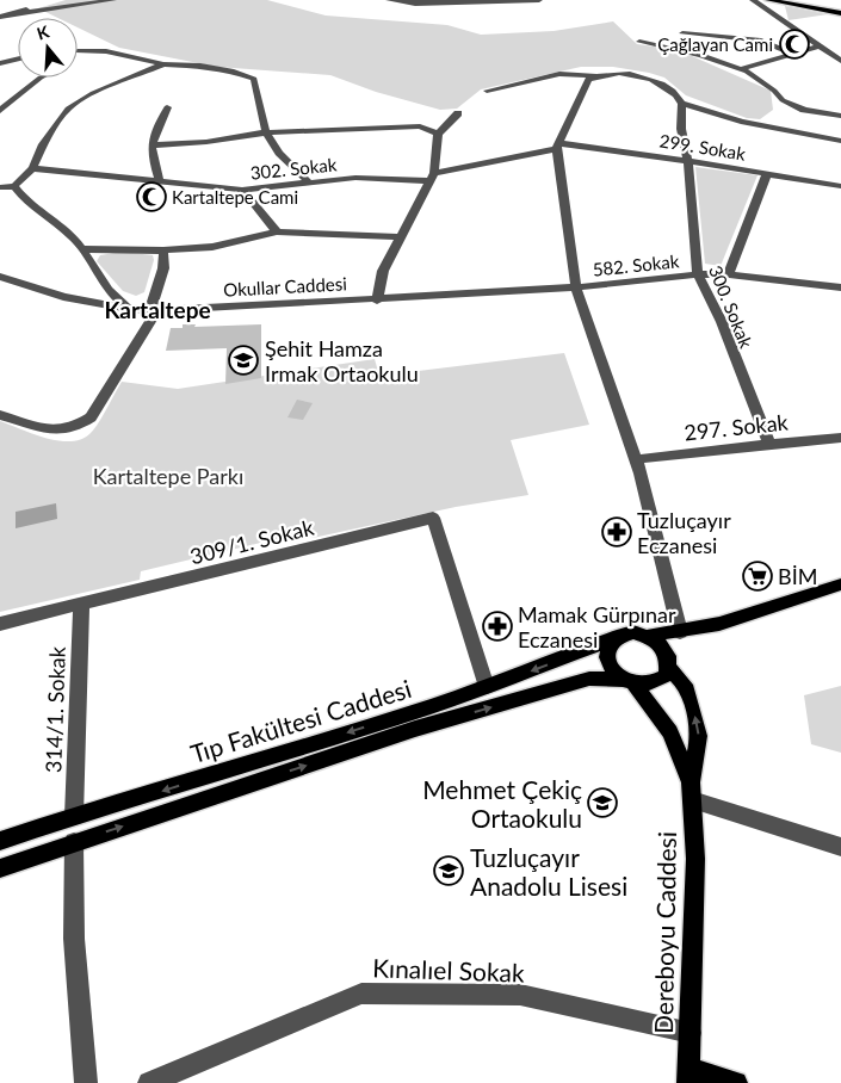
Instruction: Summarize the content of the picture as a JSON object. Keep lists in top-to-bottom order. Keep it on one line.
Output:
{"streets":{"main road":["Tıp Fakültesi Caddesi","Dereboyu Caddesi"],"street":["299. Sokak","302. Sokak","582. Sokak","Okullar Caddesi","300. Sokak","297. Sokak","309/1. Sokak","314/1. Sokak","Kınalıel Sokak"]},"crossings":[["299. Sokak","302. Sokak"],["299. Sokak","300. Sokak"],["582. Sokak","Okullar Caddesi"],["582. Sokak","300. Sokak"],["300. Sokak","297. Sokak"],["309/1. Sokak","314/1. Sokak"],["309/1. Sokak","Tıp Fakültesi Caddesi"],["314/1. Sokak","Tıp Fakültesi Caddesi"],["Dereboyu Caddesi","Kınalıel Sokak"]],"districts":["Kartaltepe"],"parks":["Kartaltepe Parkı"],"places":{"mosque":["Çağlayan Cami","Kartaltepe Cami"],"school or university":["Şehit Hamza Irmak Ortaokulu","Mehmet Çekiç Ortaokulu","Tuzluçayır Anadolu Lisesi"],"pharmacy":["Tuzluçayır Eczanesi","Mamak Gürpınar Eczanesi"],"supermarket":["BİM"]},"north":"top"}
